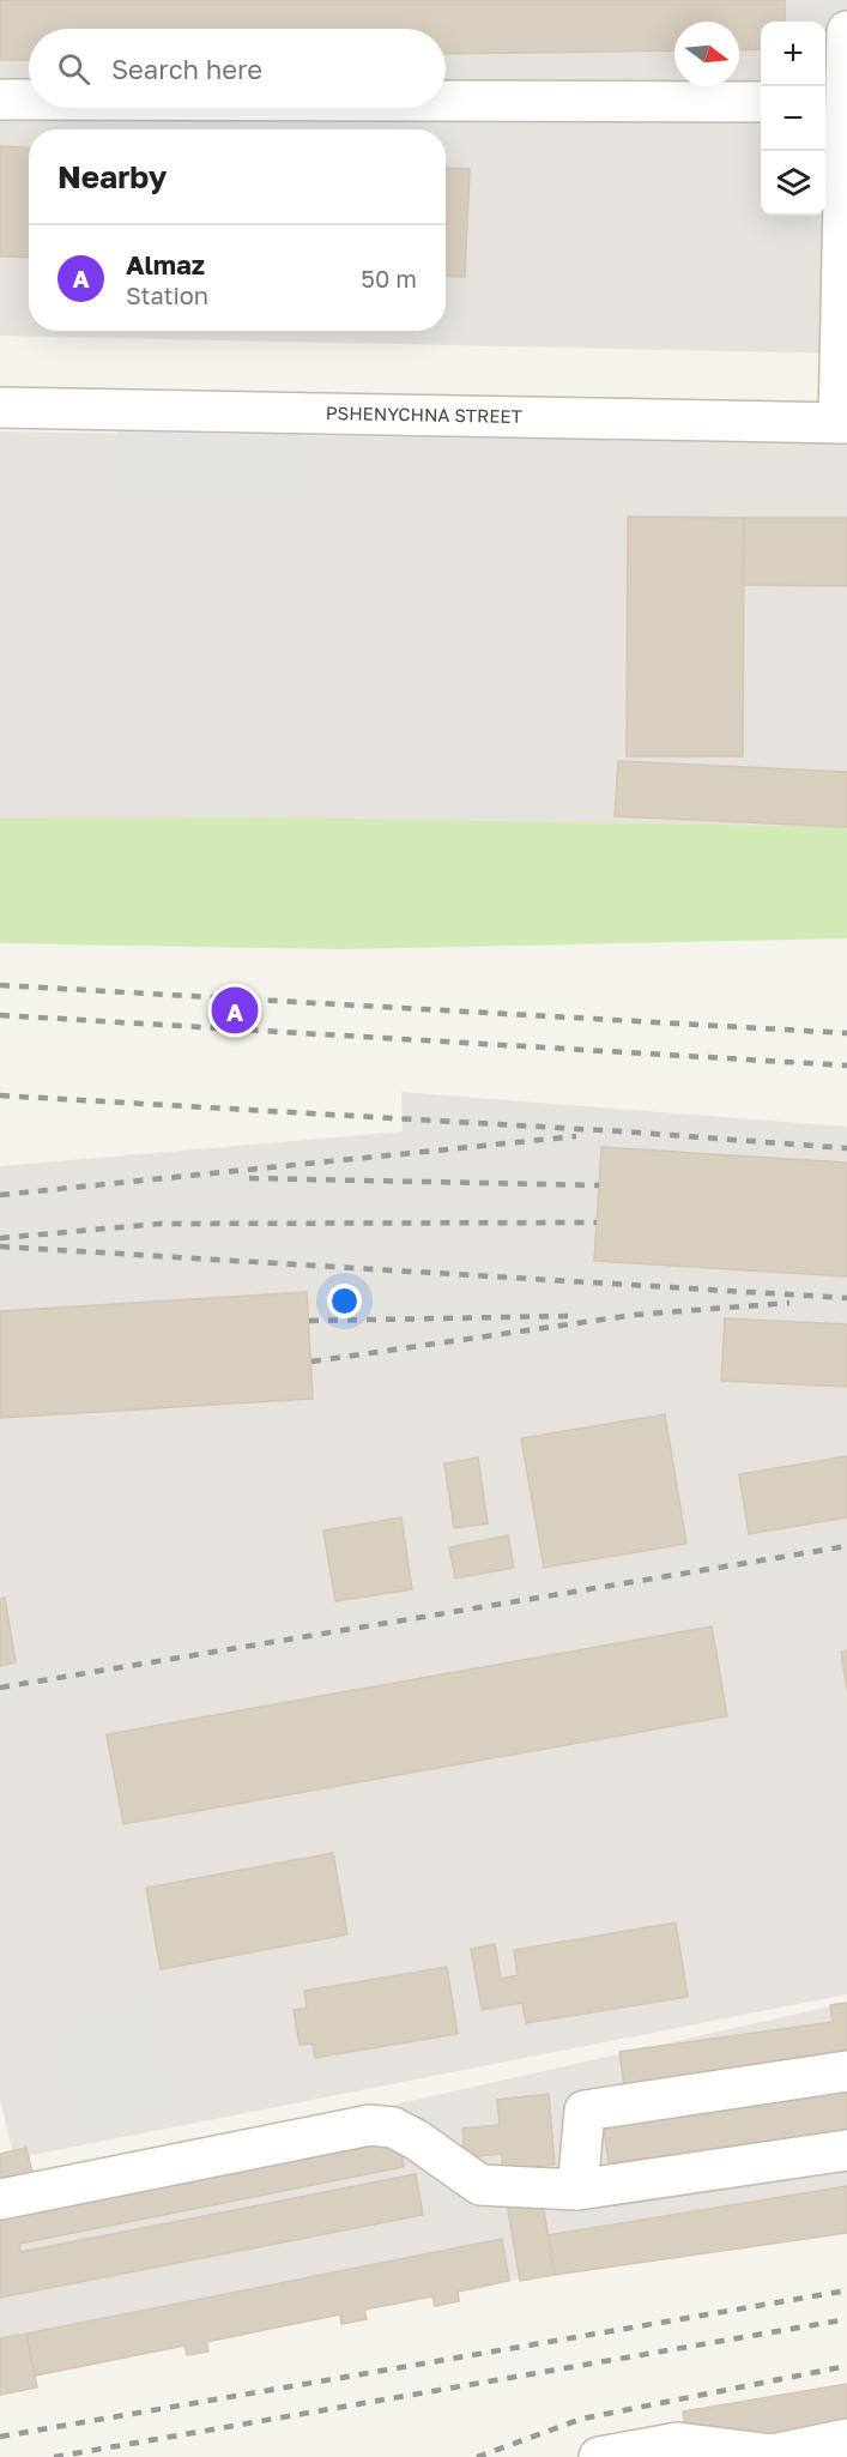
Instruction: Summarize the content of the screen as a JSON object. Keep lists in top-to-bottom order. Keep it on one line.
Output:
{"streets":{"street":["PSHENYCHNA STREET"]},"north":"right","page":{"map_buttons":["+","−"],"search":"Search here","heading":"Nearby","list":[{"mark":"A","name":"Almaz","note":"Station","value":"50 m"}],"pins":"A"}}
